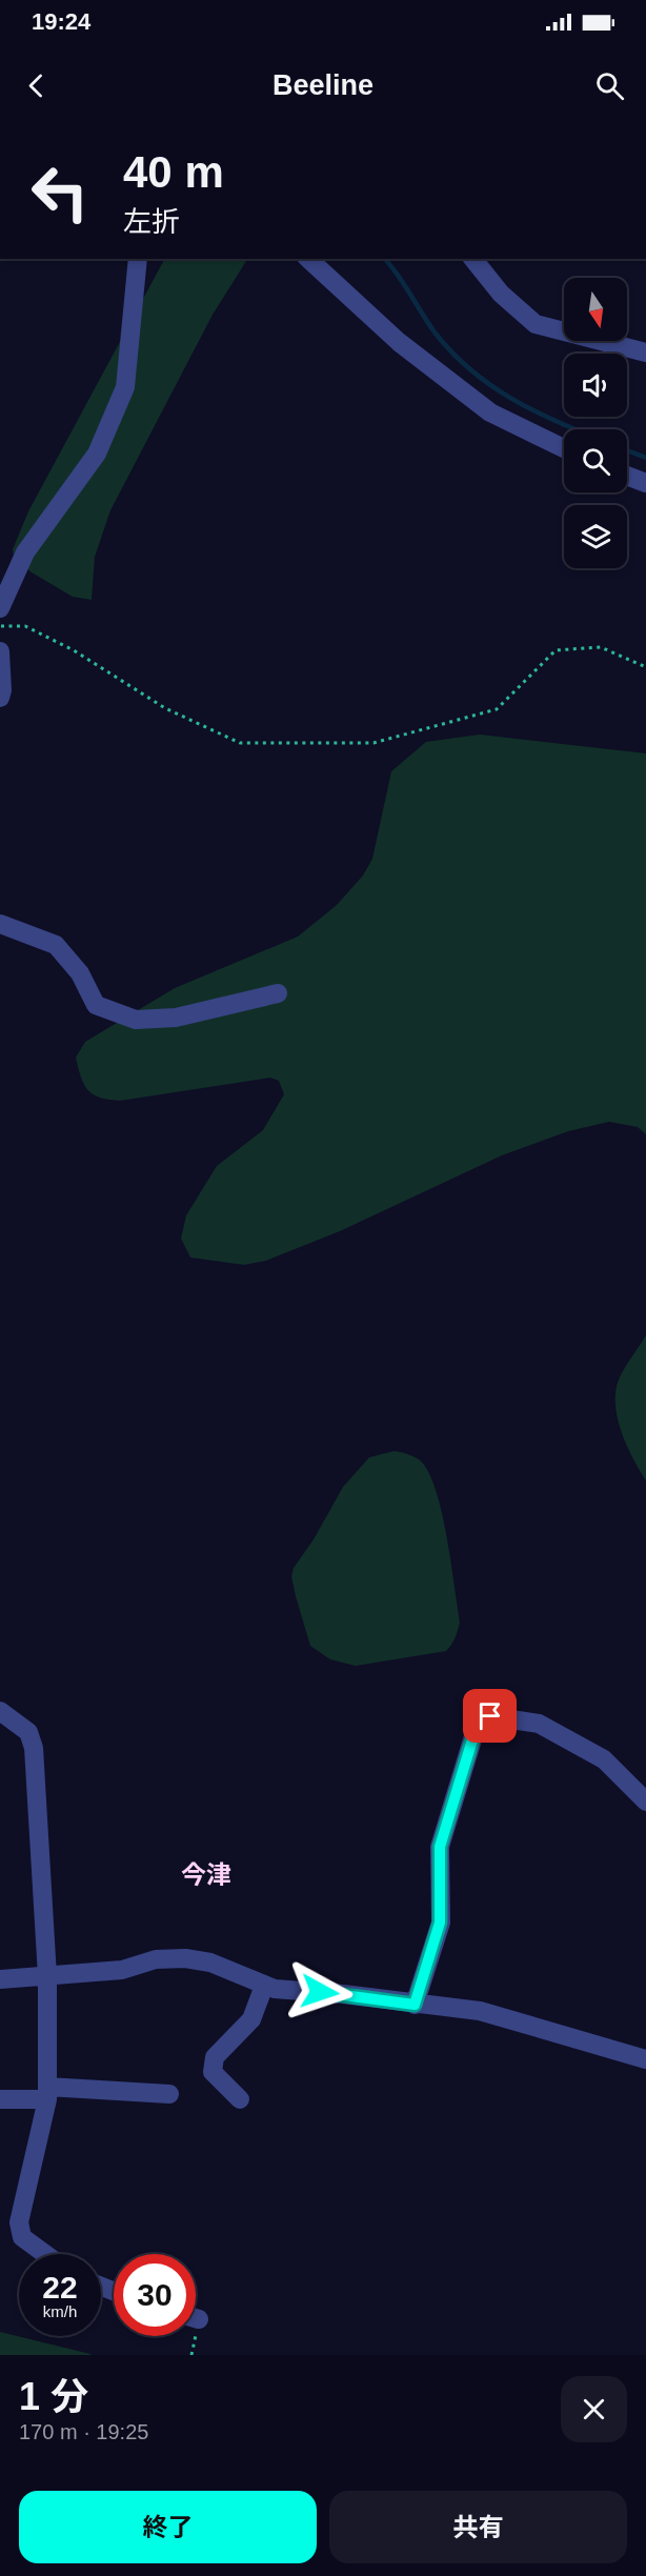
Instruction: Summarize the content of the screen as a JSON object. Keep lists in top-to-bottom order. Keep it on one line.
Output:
{"districts":["今津"],"north":"bottom","page":{"status":"19:24","header":"Beeline","turn":["40 m","左折"],"speed":"22 km/h","limit":"30","heading":["1 分","170 m · 19:25"],"buttons":["終了","共有"]}}
